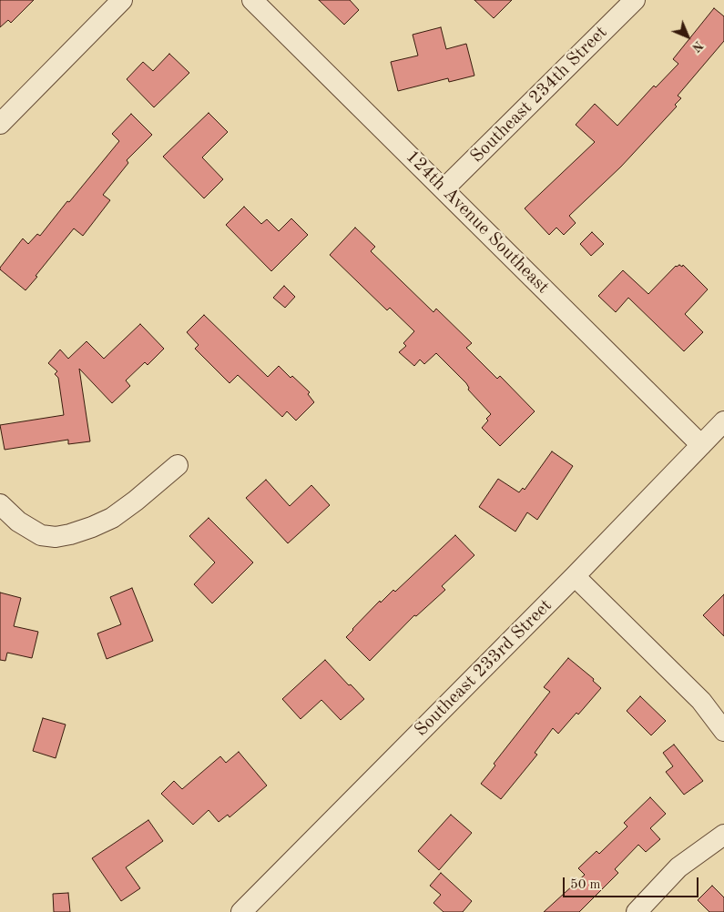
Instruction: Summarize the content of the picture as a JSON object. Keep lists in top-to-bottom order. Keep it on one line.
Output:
{"streets":{"street":["Southeast 234th Street","124th Avenue Southeast","Southeast 233rd Street"]},"crossings":[["Southeast 234th Street","124th Avenue Southeast"],["124th Avenue Southeast","Southeast 233rd Street"]],"scale_bar":"50 m","north":"bottom right"}
